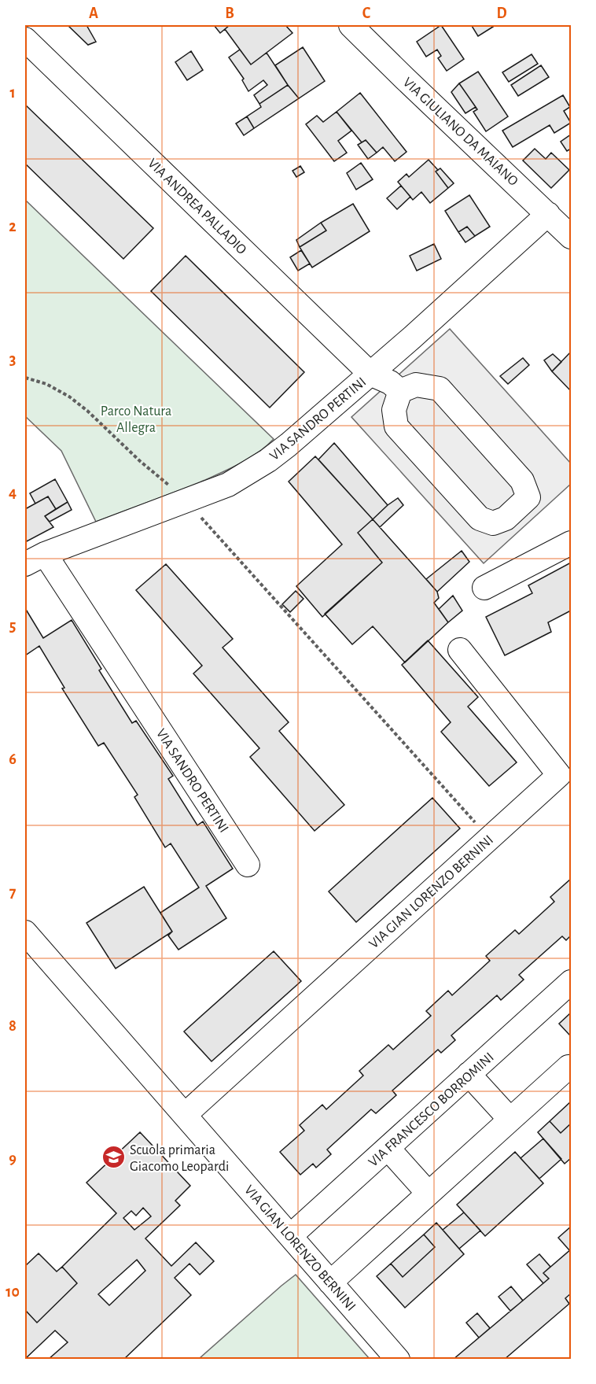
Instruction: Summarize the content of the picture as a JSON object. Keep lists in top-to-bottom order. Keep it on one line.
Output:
{"streets":{"street":["VIA GIULIANO DA MAIANO","VIA ANDREA PALLADIO","VIA SANDRO PERTINI","VIA GIAN LORENZO BERNINI","VIA FRANCESCO BORROMINI"]},"crossings":[["VIA GIULIANO DA MAIANO","VIA SANDRO PERTINI"],["VIA ANDREA PALLADIO","VIA SANDRO PERTINI"],["VIA GIAN LORENZO BERNINI","VIA FRANCESCO BORROMINI"]],"parks":["Parco Natura Allegra"],"places":{"school or university":["Scuola primaria Giacomo Leopardi"]},"grid":{"columns":["A","B","C","D"],"rows":["1","2","3","4","5","6","7","8","9","10"]}}
